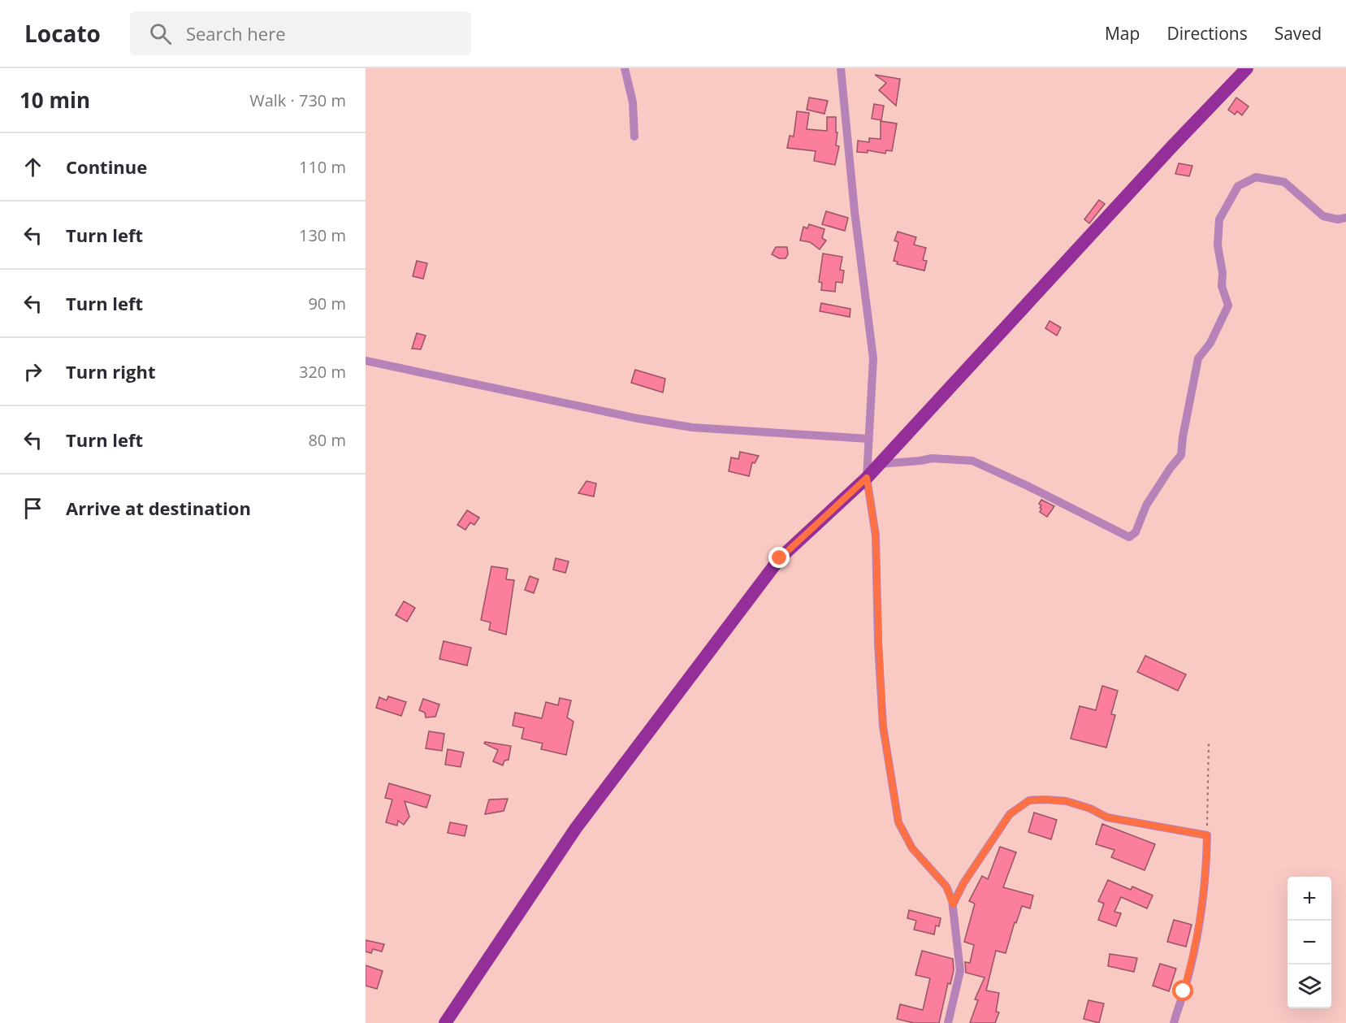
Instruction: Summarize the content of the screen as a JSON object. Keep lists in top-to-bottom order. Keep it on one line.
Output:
{"page":{"header":"Locato","search":"Search here","nav":["Map","Directions","Saved"],"heading":["10 min","Walk · 730 m"],"list":[["Continue","110 m"],["Turn left","130 m"],["Turn left","90 m"],["Turn right","320 m"],["Turn left","80 m"],"Arrive at destination"],"map_buttons":["+","−"]}}
